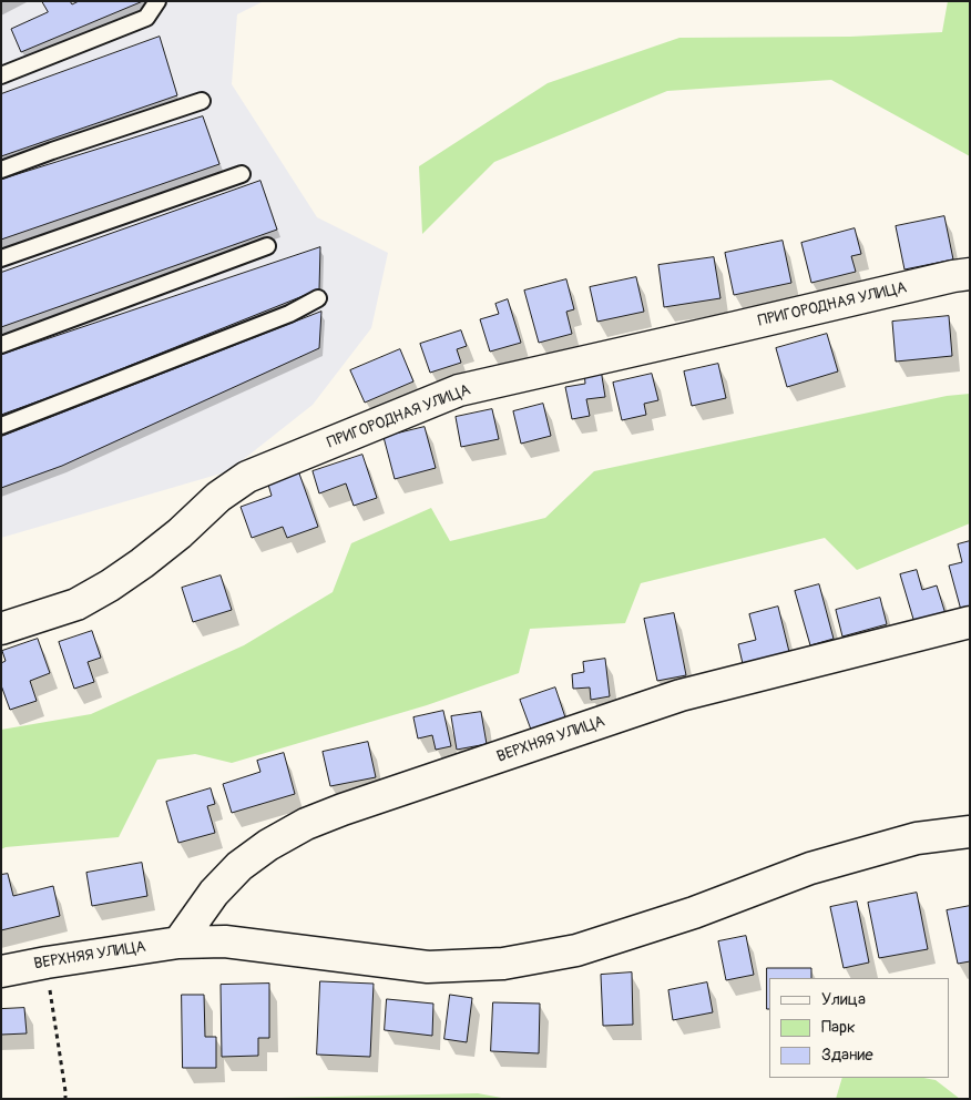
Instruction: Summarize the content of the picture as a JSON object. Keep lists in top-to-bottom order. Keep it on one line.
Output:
{"streets":{"street":["ПРИГОРОДНАЯ УЛИЦА","ВЕРХНЯЯ УЛИЦА"]},"legend":["Улица","Парк","Здание"]}
